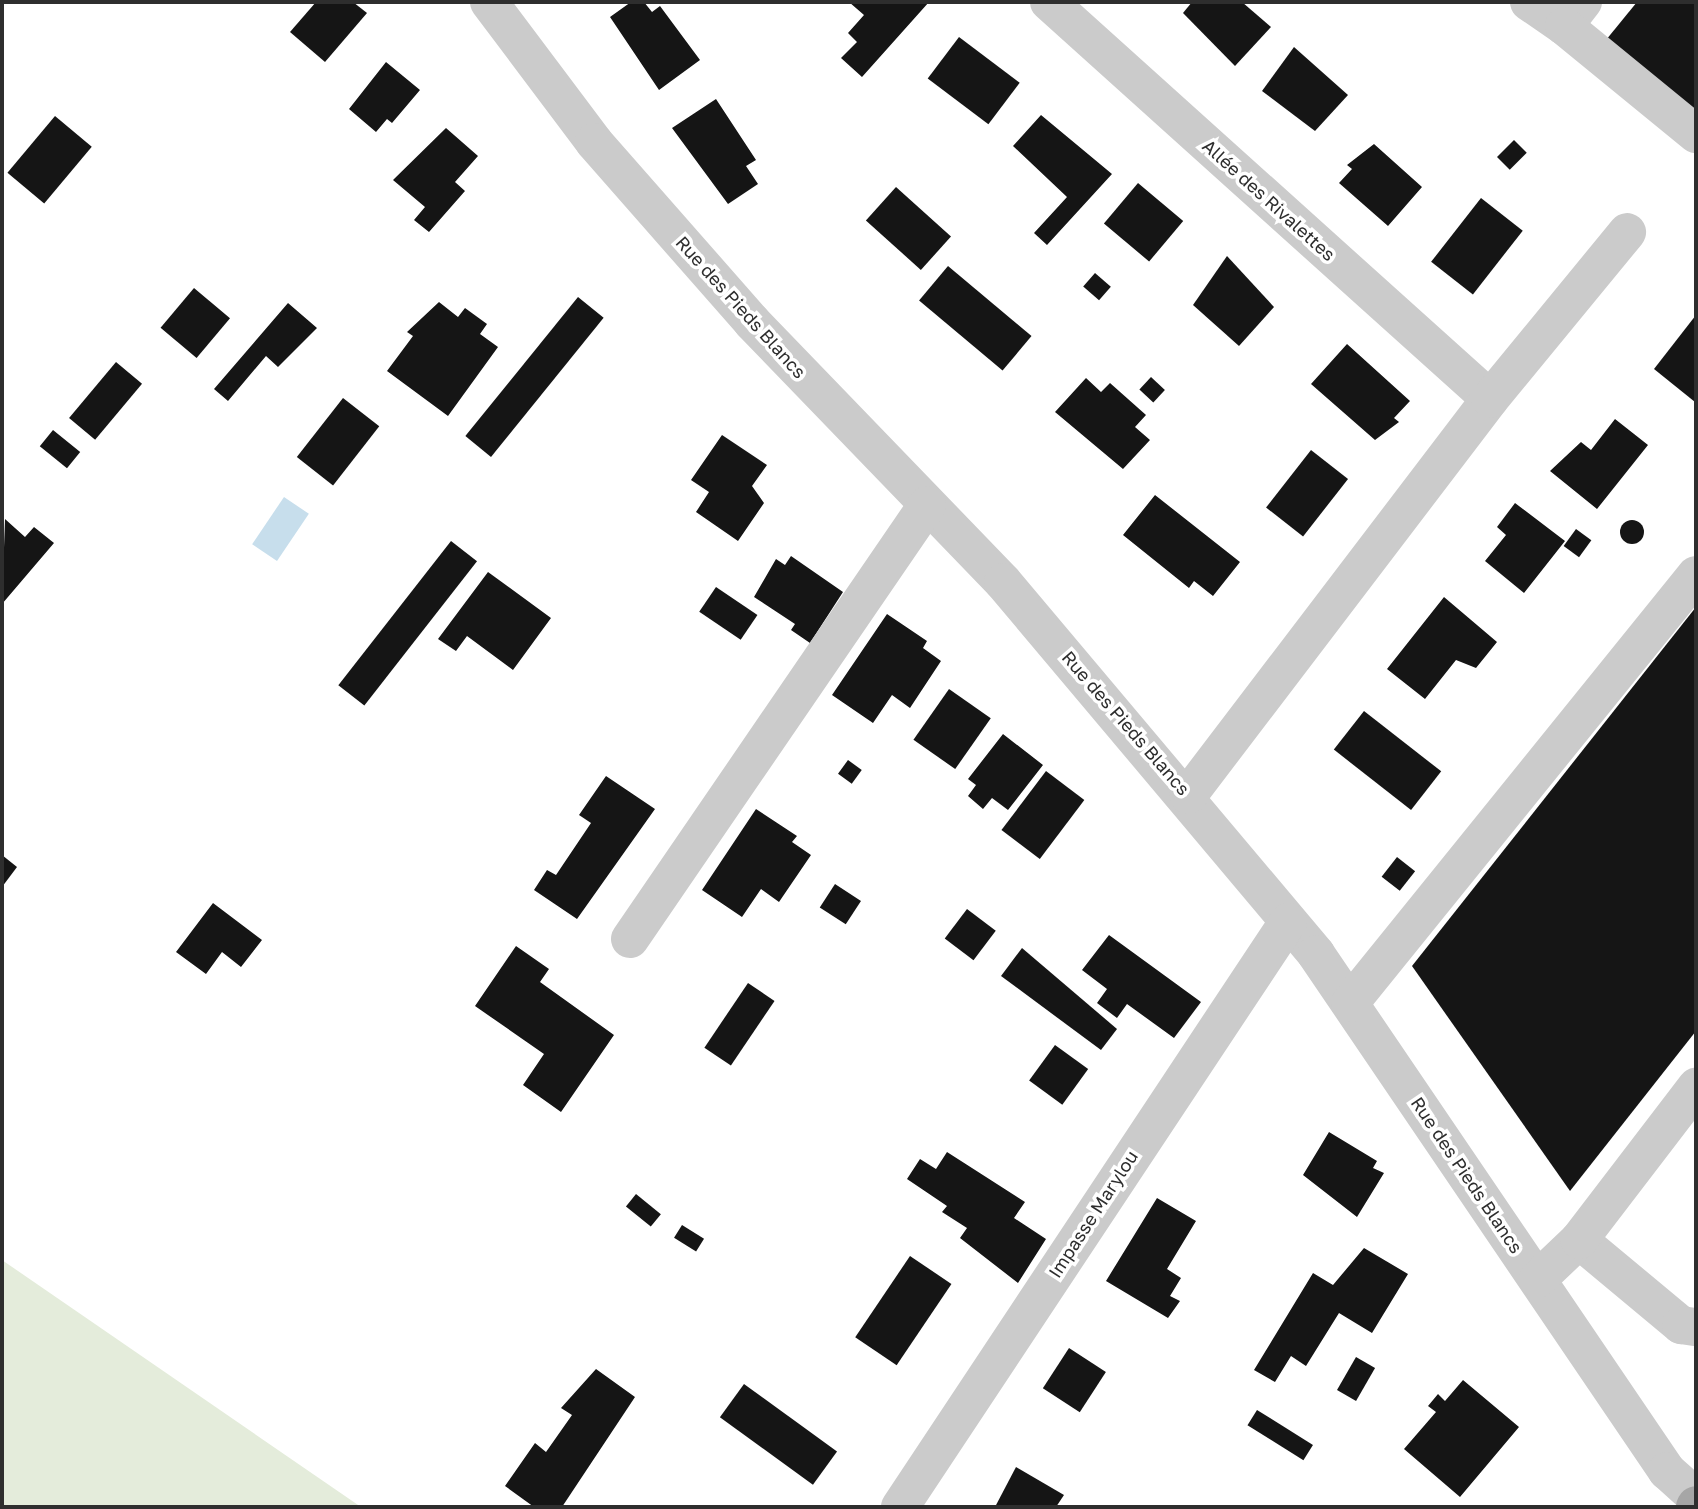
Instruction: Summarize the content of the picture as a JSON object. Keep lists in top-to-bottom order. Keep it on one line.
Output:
{"streets":{"street":["Allée des Rivalettes","Rue des Pieds Blancs","Impasse Marylou"]},"crossings":[["Rue des Pieds Blancs","Impasse Marylou"]]}
